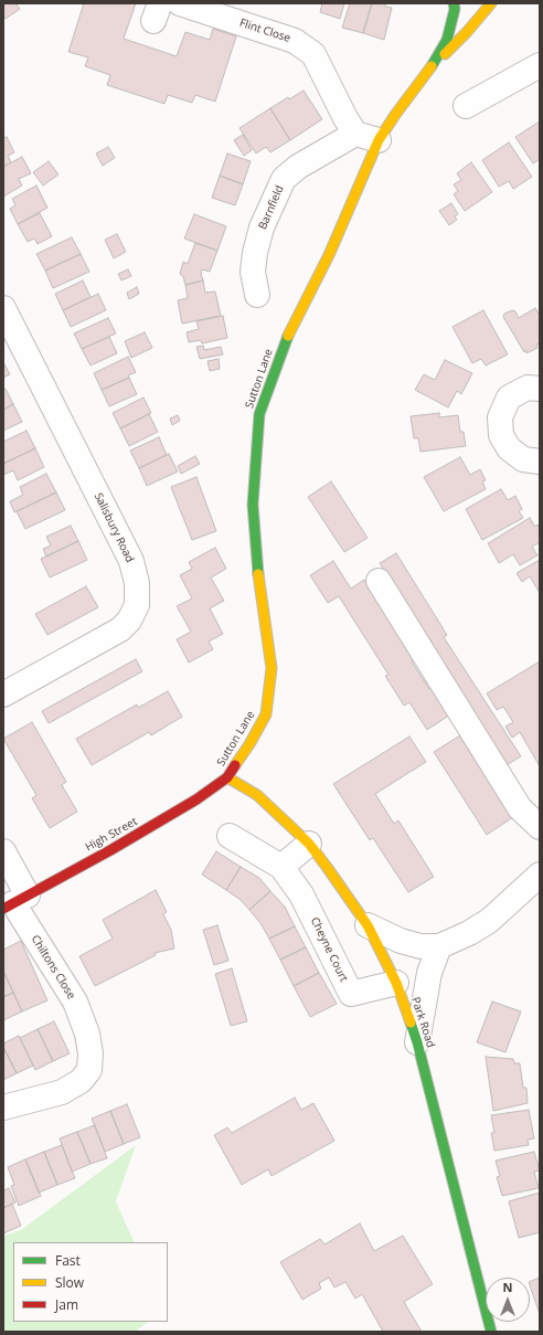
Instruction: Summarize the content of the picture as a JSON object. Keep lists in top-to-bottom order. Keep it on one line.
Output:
{"streets":{"main road":["Sutton Lane","High Street","Park Road"],"street":["Flint Close","Barnfield","Salisbury Road","Cheyne Court","Chiltons Close"]},"crossings":[["Flint Close","Barnfield"],["Sutton Lane","High Street"],["Sutton Lane","Park Road"],["High Street","Chiltons Close"],["High Street","Park Road"],["Cheyne Court","Park Road"]],"legend":["Fast","Slow","Jam"],"north":"top"}
